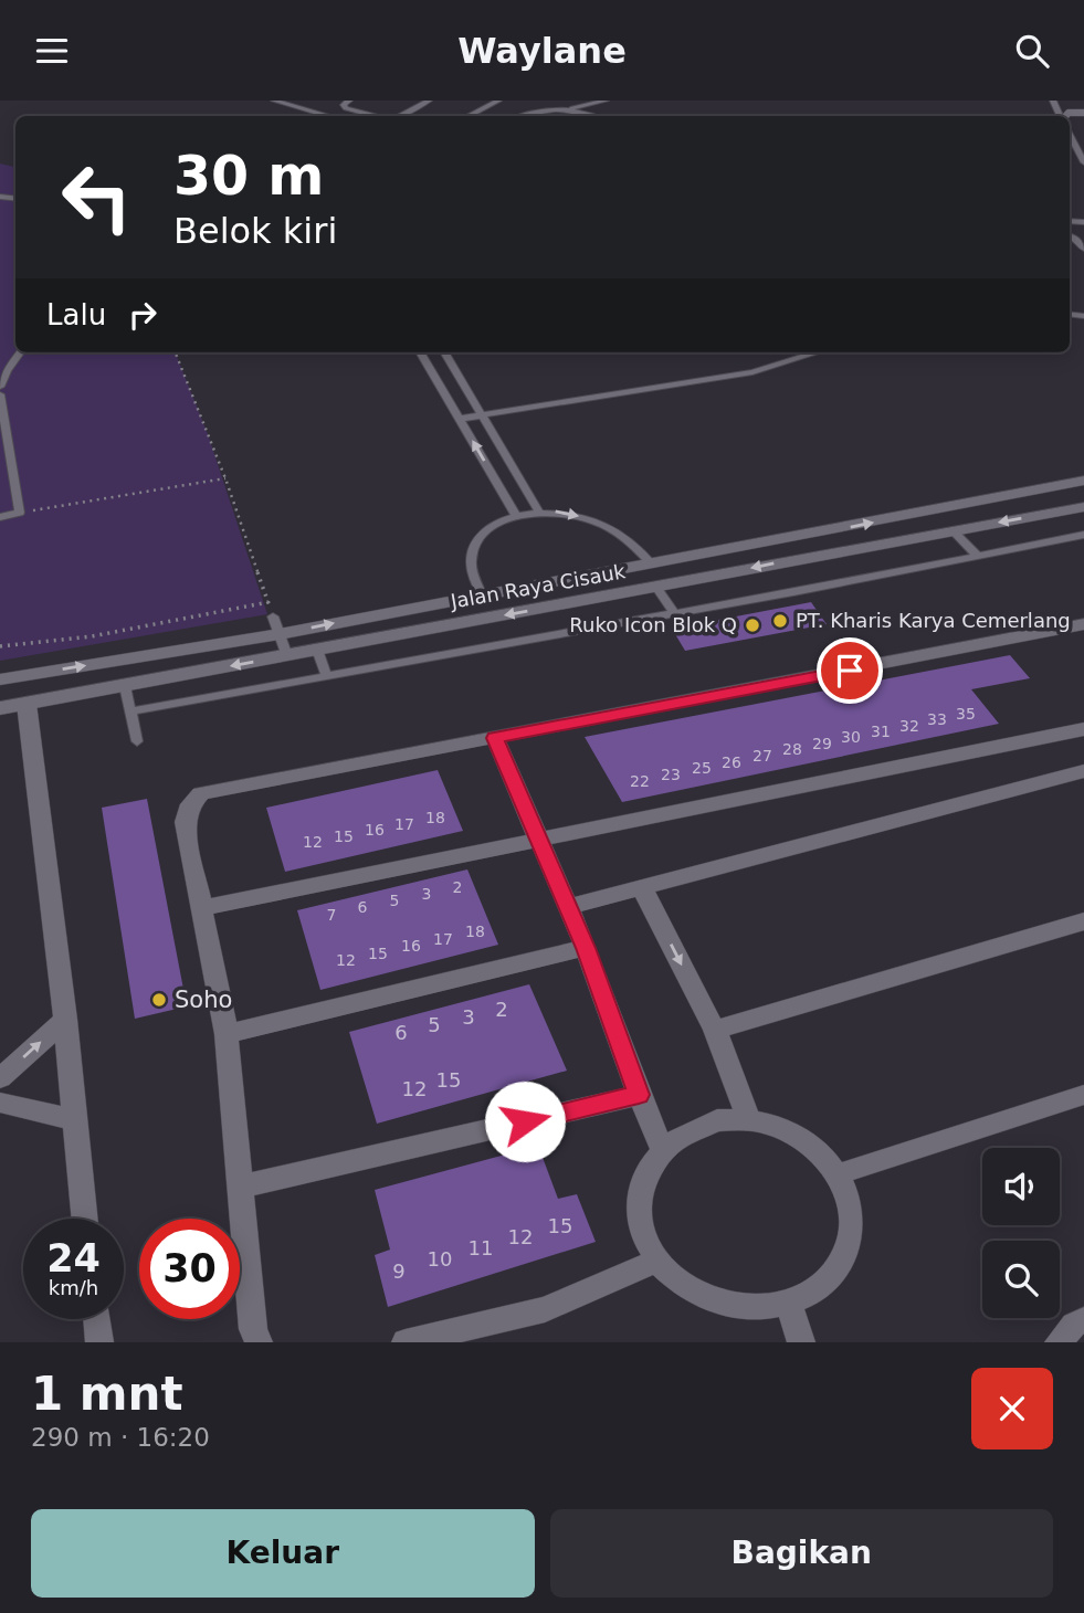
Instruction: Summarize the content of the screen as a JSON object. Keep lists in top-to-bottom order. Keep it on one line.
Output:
{"streets":{"street":["Jalan Raya Cisauk"]},"places":["PT. Kharis Karya Cemerlang","Ruko Icon Blok Q","Soho"],"house_numbers":["35","33","32","31","30","29","28","27","26","25","23","22","18","17","16","15","12","2","3","5","6","7","18","17","16","15","12","2","3","5","6","15","12","15","12","11","10","9"],"page":{"header":"Waylane","turn":["30 m","Belok kiri"],"then":"Lalu","speed":"24 km/h","limit":"30","heading":["1 mnt","290 m · 16:20"],"buttons":["Keluar","Bagikan"]}}
